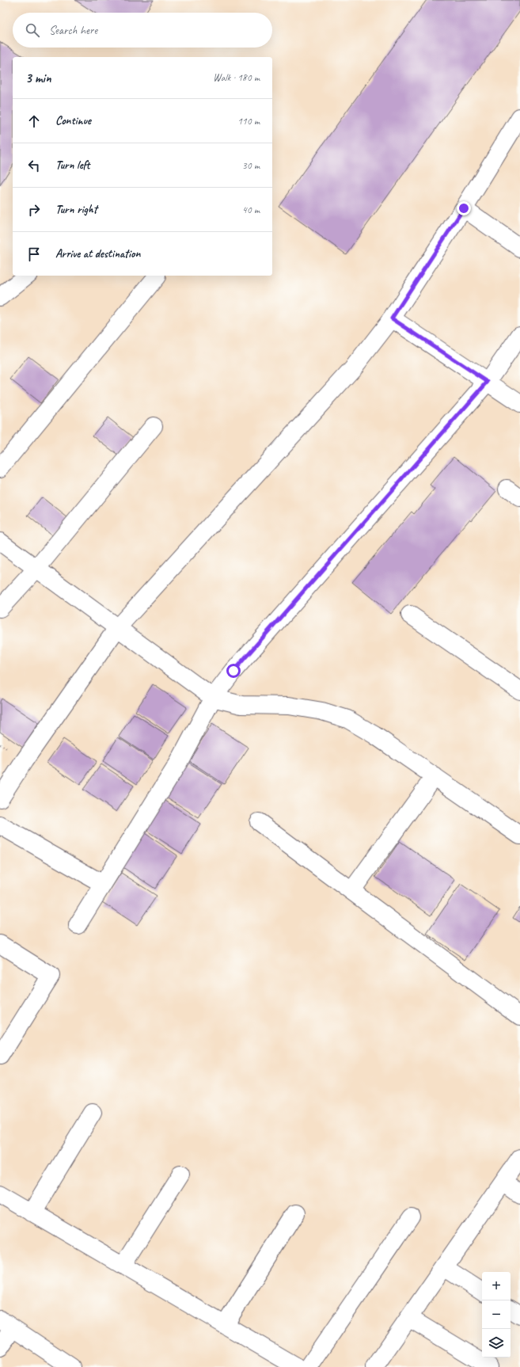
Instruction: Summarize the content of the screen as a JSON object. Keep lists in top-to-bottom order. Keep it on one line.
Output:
{"page":{"search":"Search here","heading":["3 min","Walk · 180 m"],"list":[["Continue","110 m"],["Turn left","30 m"],["Turn right","40 m"],"Arrive at destination"],"map_buttons":["+","−"]}}
